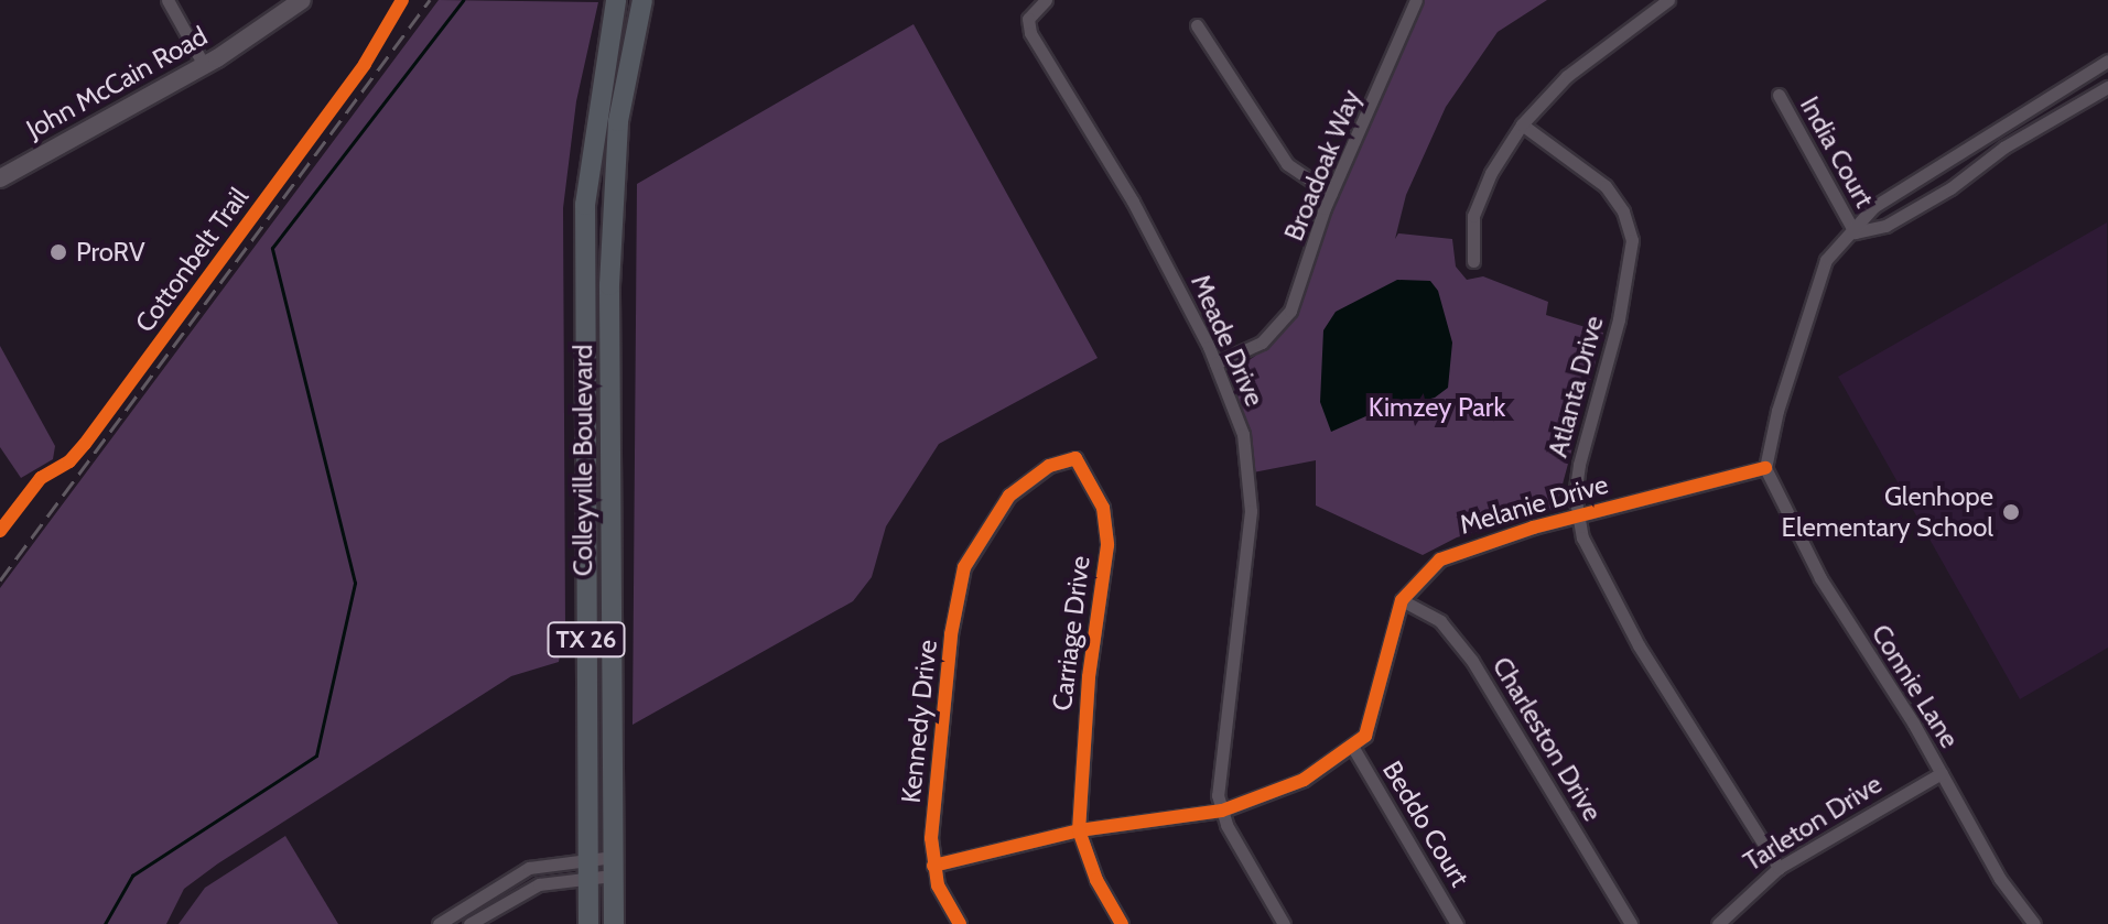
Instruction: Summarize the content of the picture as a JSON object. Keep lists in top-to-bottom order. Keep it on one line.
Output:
{"streets":{"main road":["John McCain Road","Colleyville Boulevard","TX 26"],"street":["India Court","Broadoak Way","Meade Drive","Atlanta Drive","Melanie Drive","Carriage Drive","Connie Lane","Kennedy Drive","Charleston Drive","Tarleton Drive","Beddo Court"],"cycle path":["Cottonbelt Trail"]},"crossings":[["Broadoak Way","Meade Drive"],["Meade Drive","Melanie Drive"],["Atlanta Drive","Melanie Drive"],["Atlanta Drive","Tarleton Drive"],["Melanie Drive","Carriage Drive"],["Melanie Drive","Connie Lane"],["Melanie Drive","Kennedy Drive"],["Melanie Drive","Charleston Drive"],["Melanie Drive","Beddo Court"],["Carriage Drive","Kennedy Drive"],["Connie Lane","Tarleton Drive"]],"parks":["Kimzey Park"],"places":["ProRV","Glenhope Elementary School"]}
